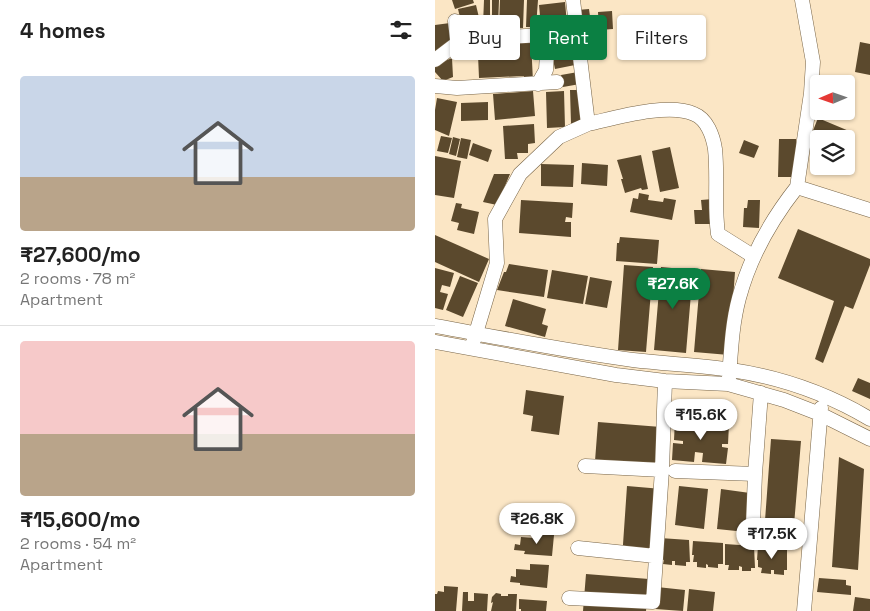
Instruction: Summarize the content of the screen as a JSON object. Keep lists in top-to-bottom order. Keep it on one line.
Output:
{"north":"left","page":{"heading":"4 homes","chip":["Buy","Rent","Filters"],"list":[{"name":"₹27,600/mo","note":"2 rooms · 78 m² · Apartment"},{"name":"₹15,600/mo","note":"2 rooms · 54 m² · Apartment"}],"price":["₹27.6K","₹15.6K","₹26.8K","₹17.5K"]}}
